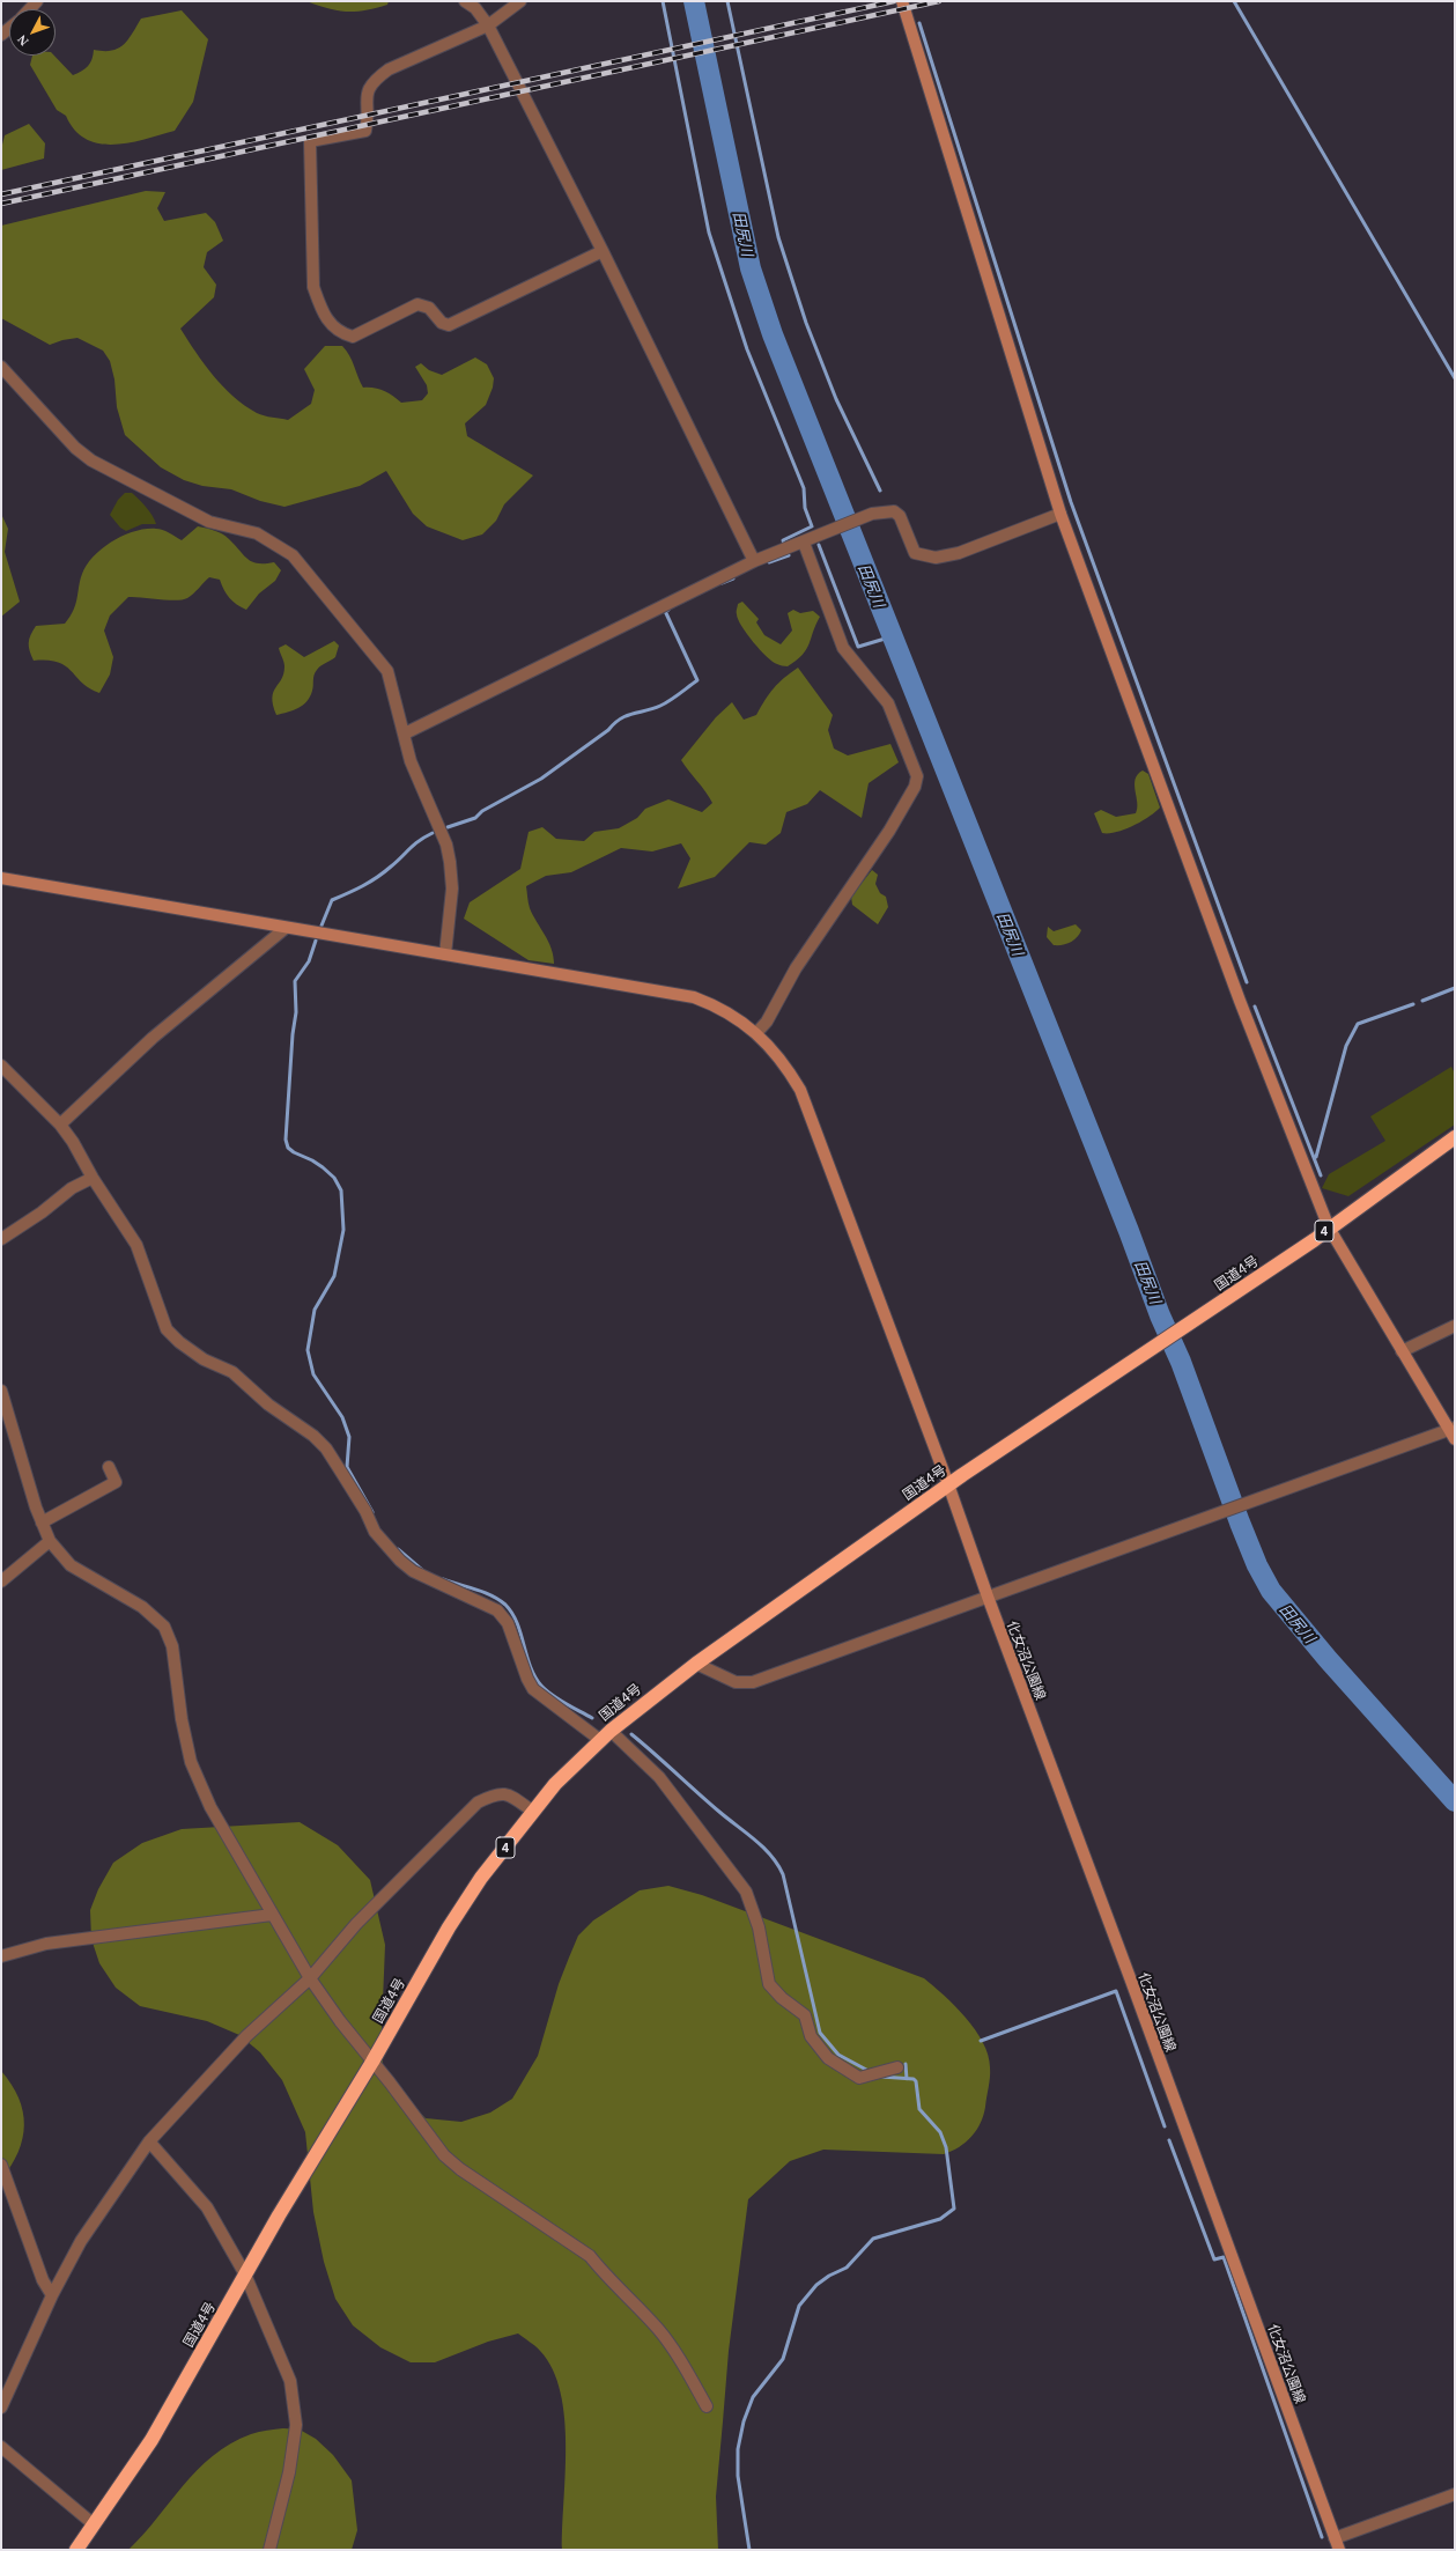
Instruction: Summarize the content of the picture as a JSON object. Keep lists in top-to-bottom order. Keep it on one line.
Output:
{"streets":{"highway":["4","国道4号"],"street":["化女沼公園線"]},"crossings":[["国道4号","化女沼公園線"]],"water":["田尻川"],"north":"bottom left"}
